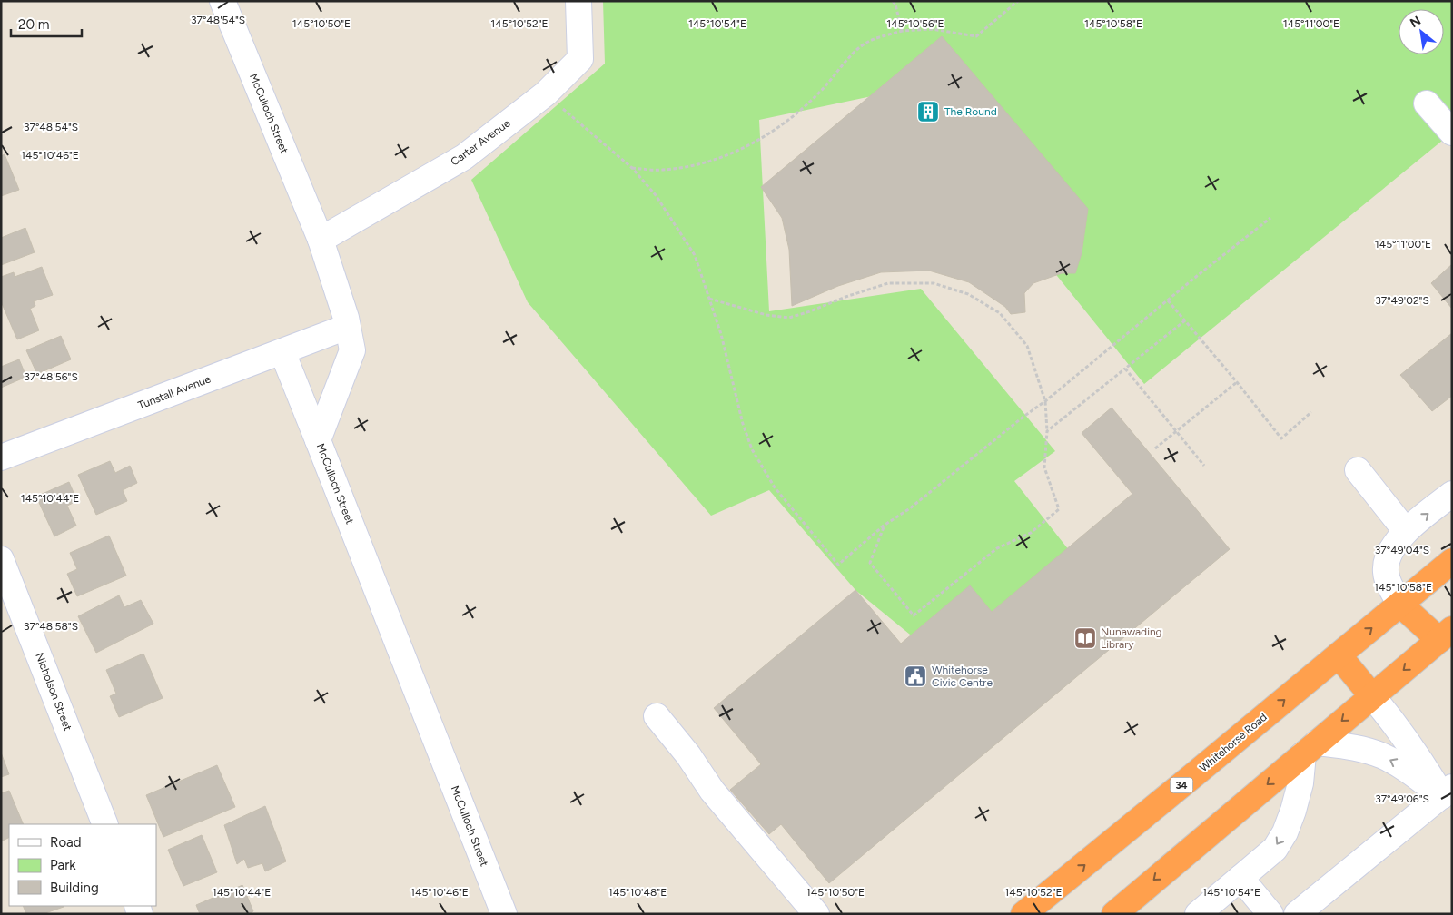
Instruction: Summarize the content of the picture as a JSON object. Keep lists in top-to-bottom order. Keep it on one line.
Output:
{"streets":{"highway":["Whitehorse Road","34"],"street":["McCulloch Street","Carter Avenue","Tunstall Avenue","Nicholson Street"]},"crossings":[["McCulloch Street","Carter Avenue"],["McCulloch Street","Tunstall Avenue"]],"places":{"building":["The Round"],"library":["Nunawading Library"],"public building":["Whitehorse Civic Centre"]},"legend":["Road","Park","Building"],"scale_bar":"20 m","north":"top left","coordinates":["37°48'54\"S","145°10'50\"E","145°10'52\"E","145°10'54\"E","145°10'58\"E","145°11'00\"E","145°10'56\"E","145°10'46\"E","37°49'02\"S","37°48'56\"S","145°10'44\"E","37°49'04\"S","37°48'58\"S","37°49'06\"S","145°10'48\"E"]}
